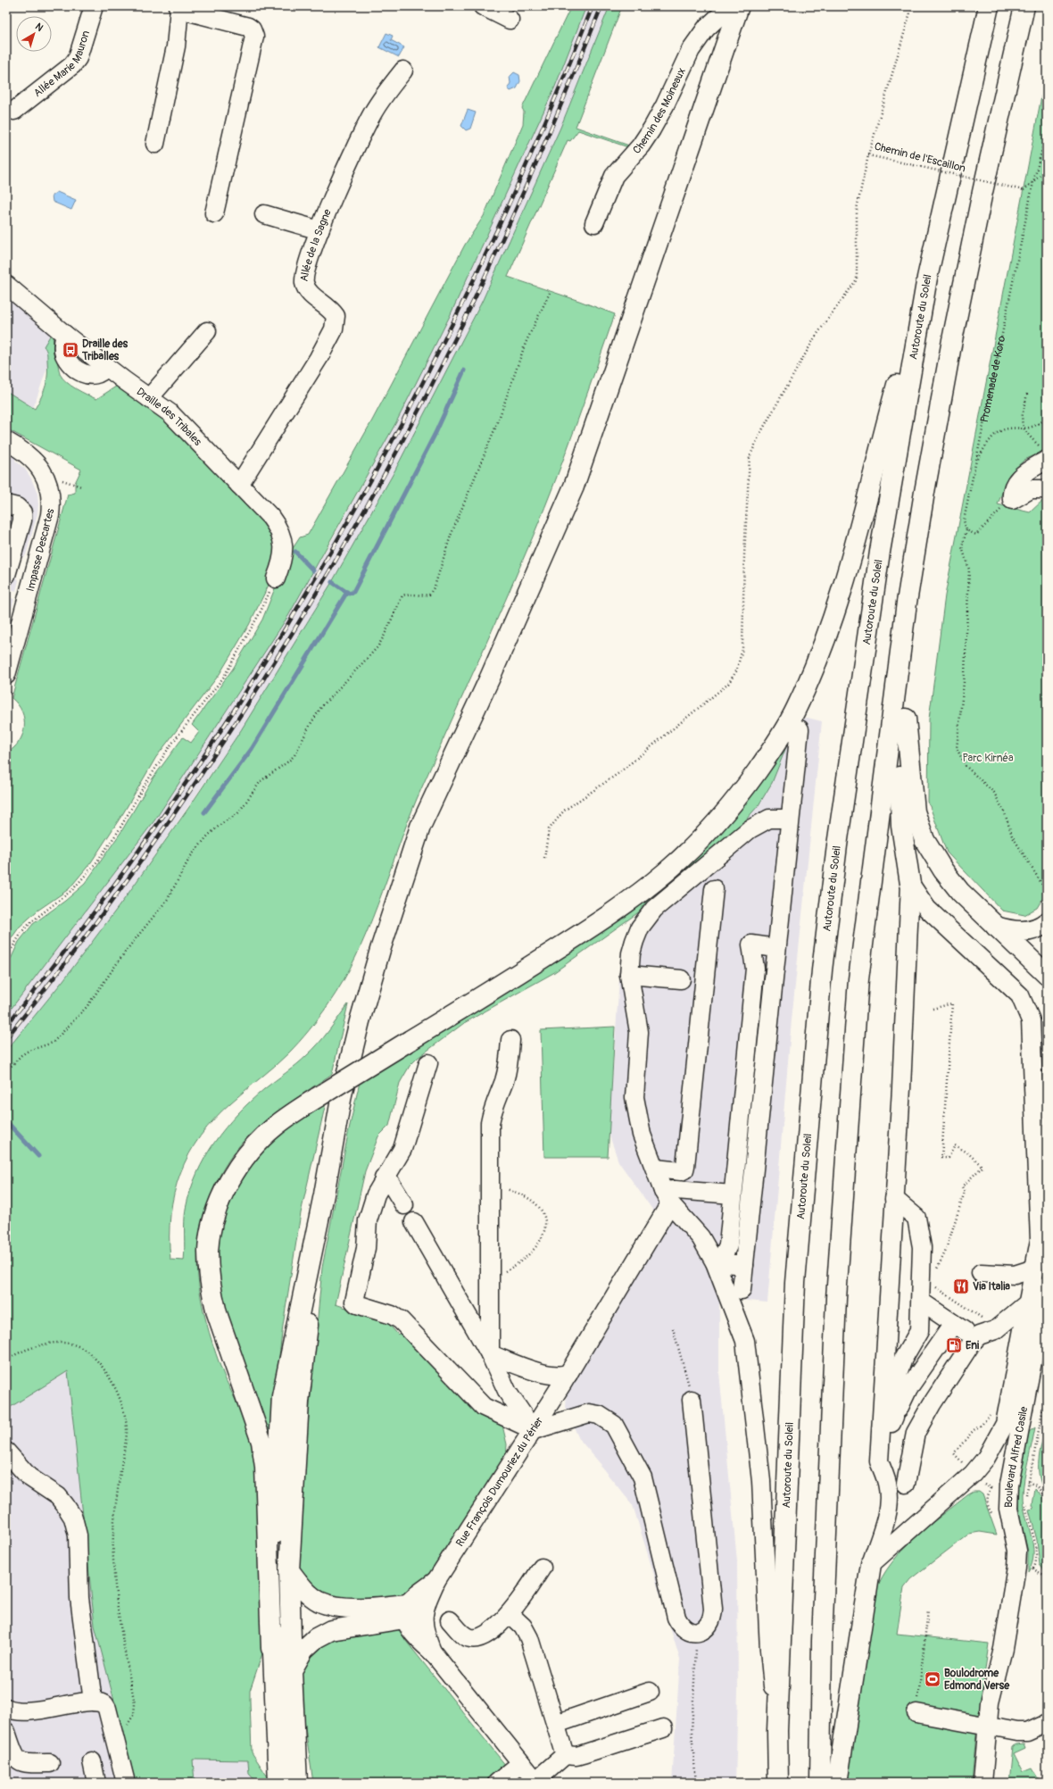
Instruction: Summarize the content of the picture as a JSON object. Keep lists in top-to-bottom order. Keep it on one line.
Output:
{"streets":{"main road":["Autoroute du Soleil"],"street":["Allée Marie Mauron","Chemin des Moineaux","Allée de la Sagne","Draille des Tribales","Impasse Descartes","Boulevard Alfred Casile","Rue François Dumouriez du Périer"],"path":["Chemin de l'Escaillon","Promenade de Koro"]},"crossings":[["Chemin de l'Escaillon","Promenade de Koro"],["Allée de la Sagne","Draille des Tribales"]],"parks":["Parc Kirnéa"],"places":{"bus stop":["Draille des Triballes"],"restaurant":["Via Italia"],"fuel station":["Eni"],"sports":["Boulodrome Edmond Verse"]},"north":"top right"}
